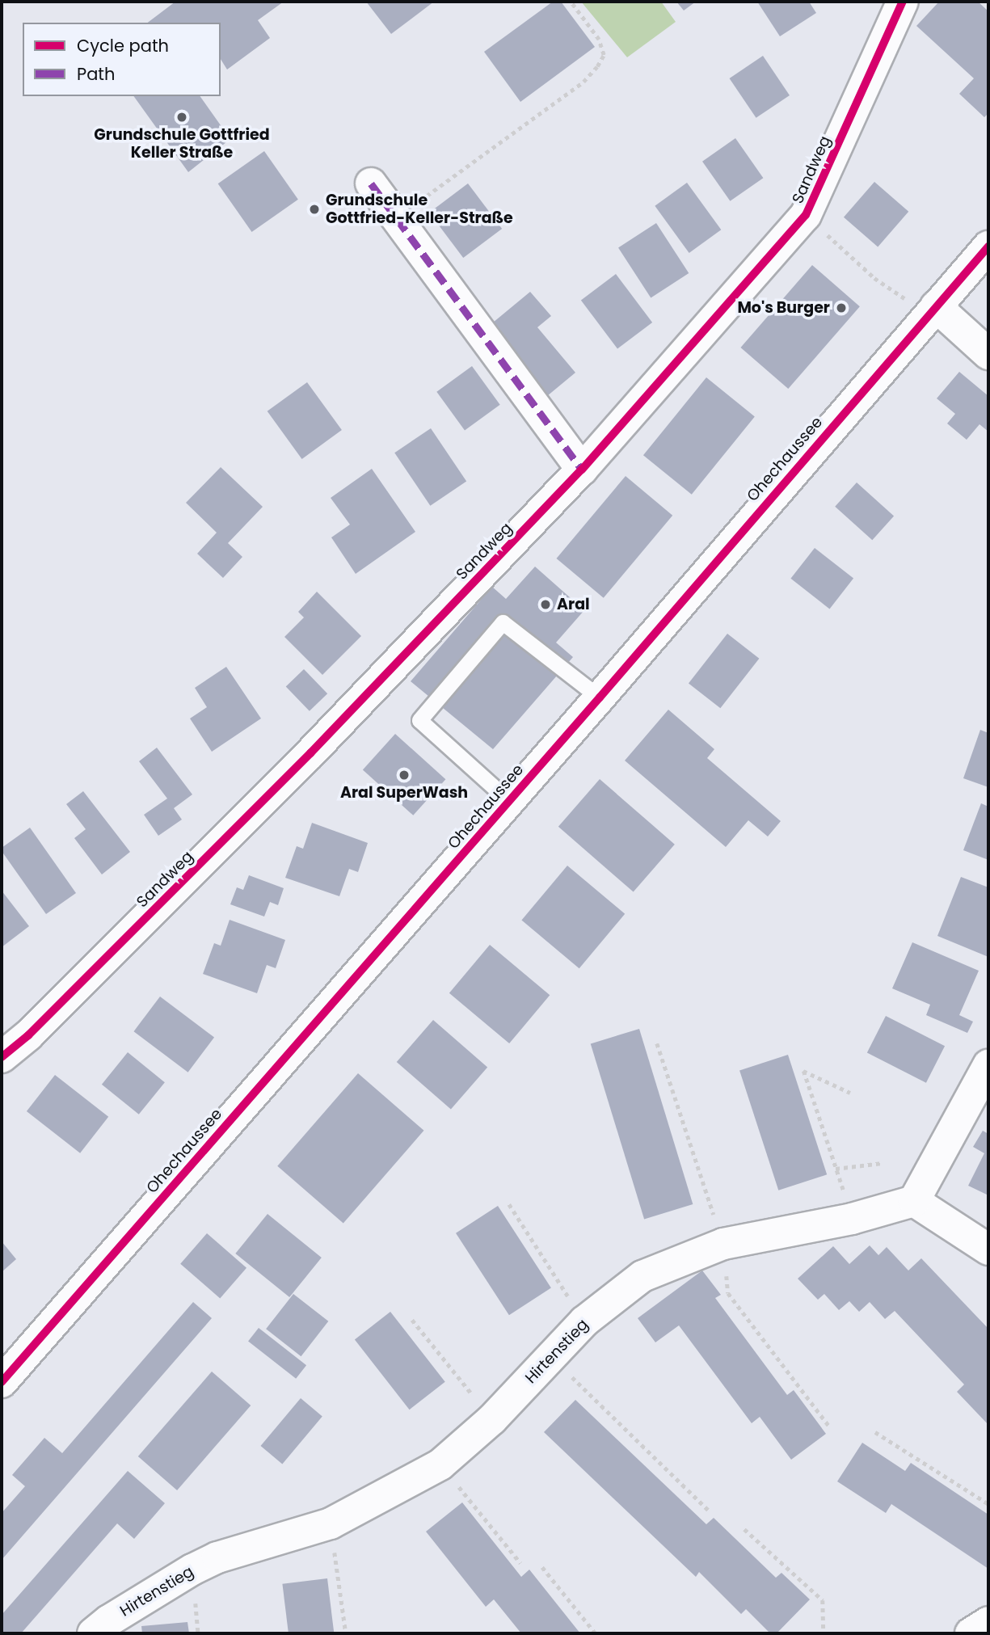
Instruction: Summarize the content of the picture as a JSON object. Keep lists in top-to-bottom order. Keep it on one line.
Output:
{"streets":{"street":["Sandweg","Ohechaussee","Hirtenstieg"]},"places":["Grundschule Gottfried Keller Straße","Grundschule Gottfried-Keller-Straße","Mo's Burger","Aral","Aral SuperWash"],"legend":["Cycle path","Path"]}
